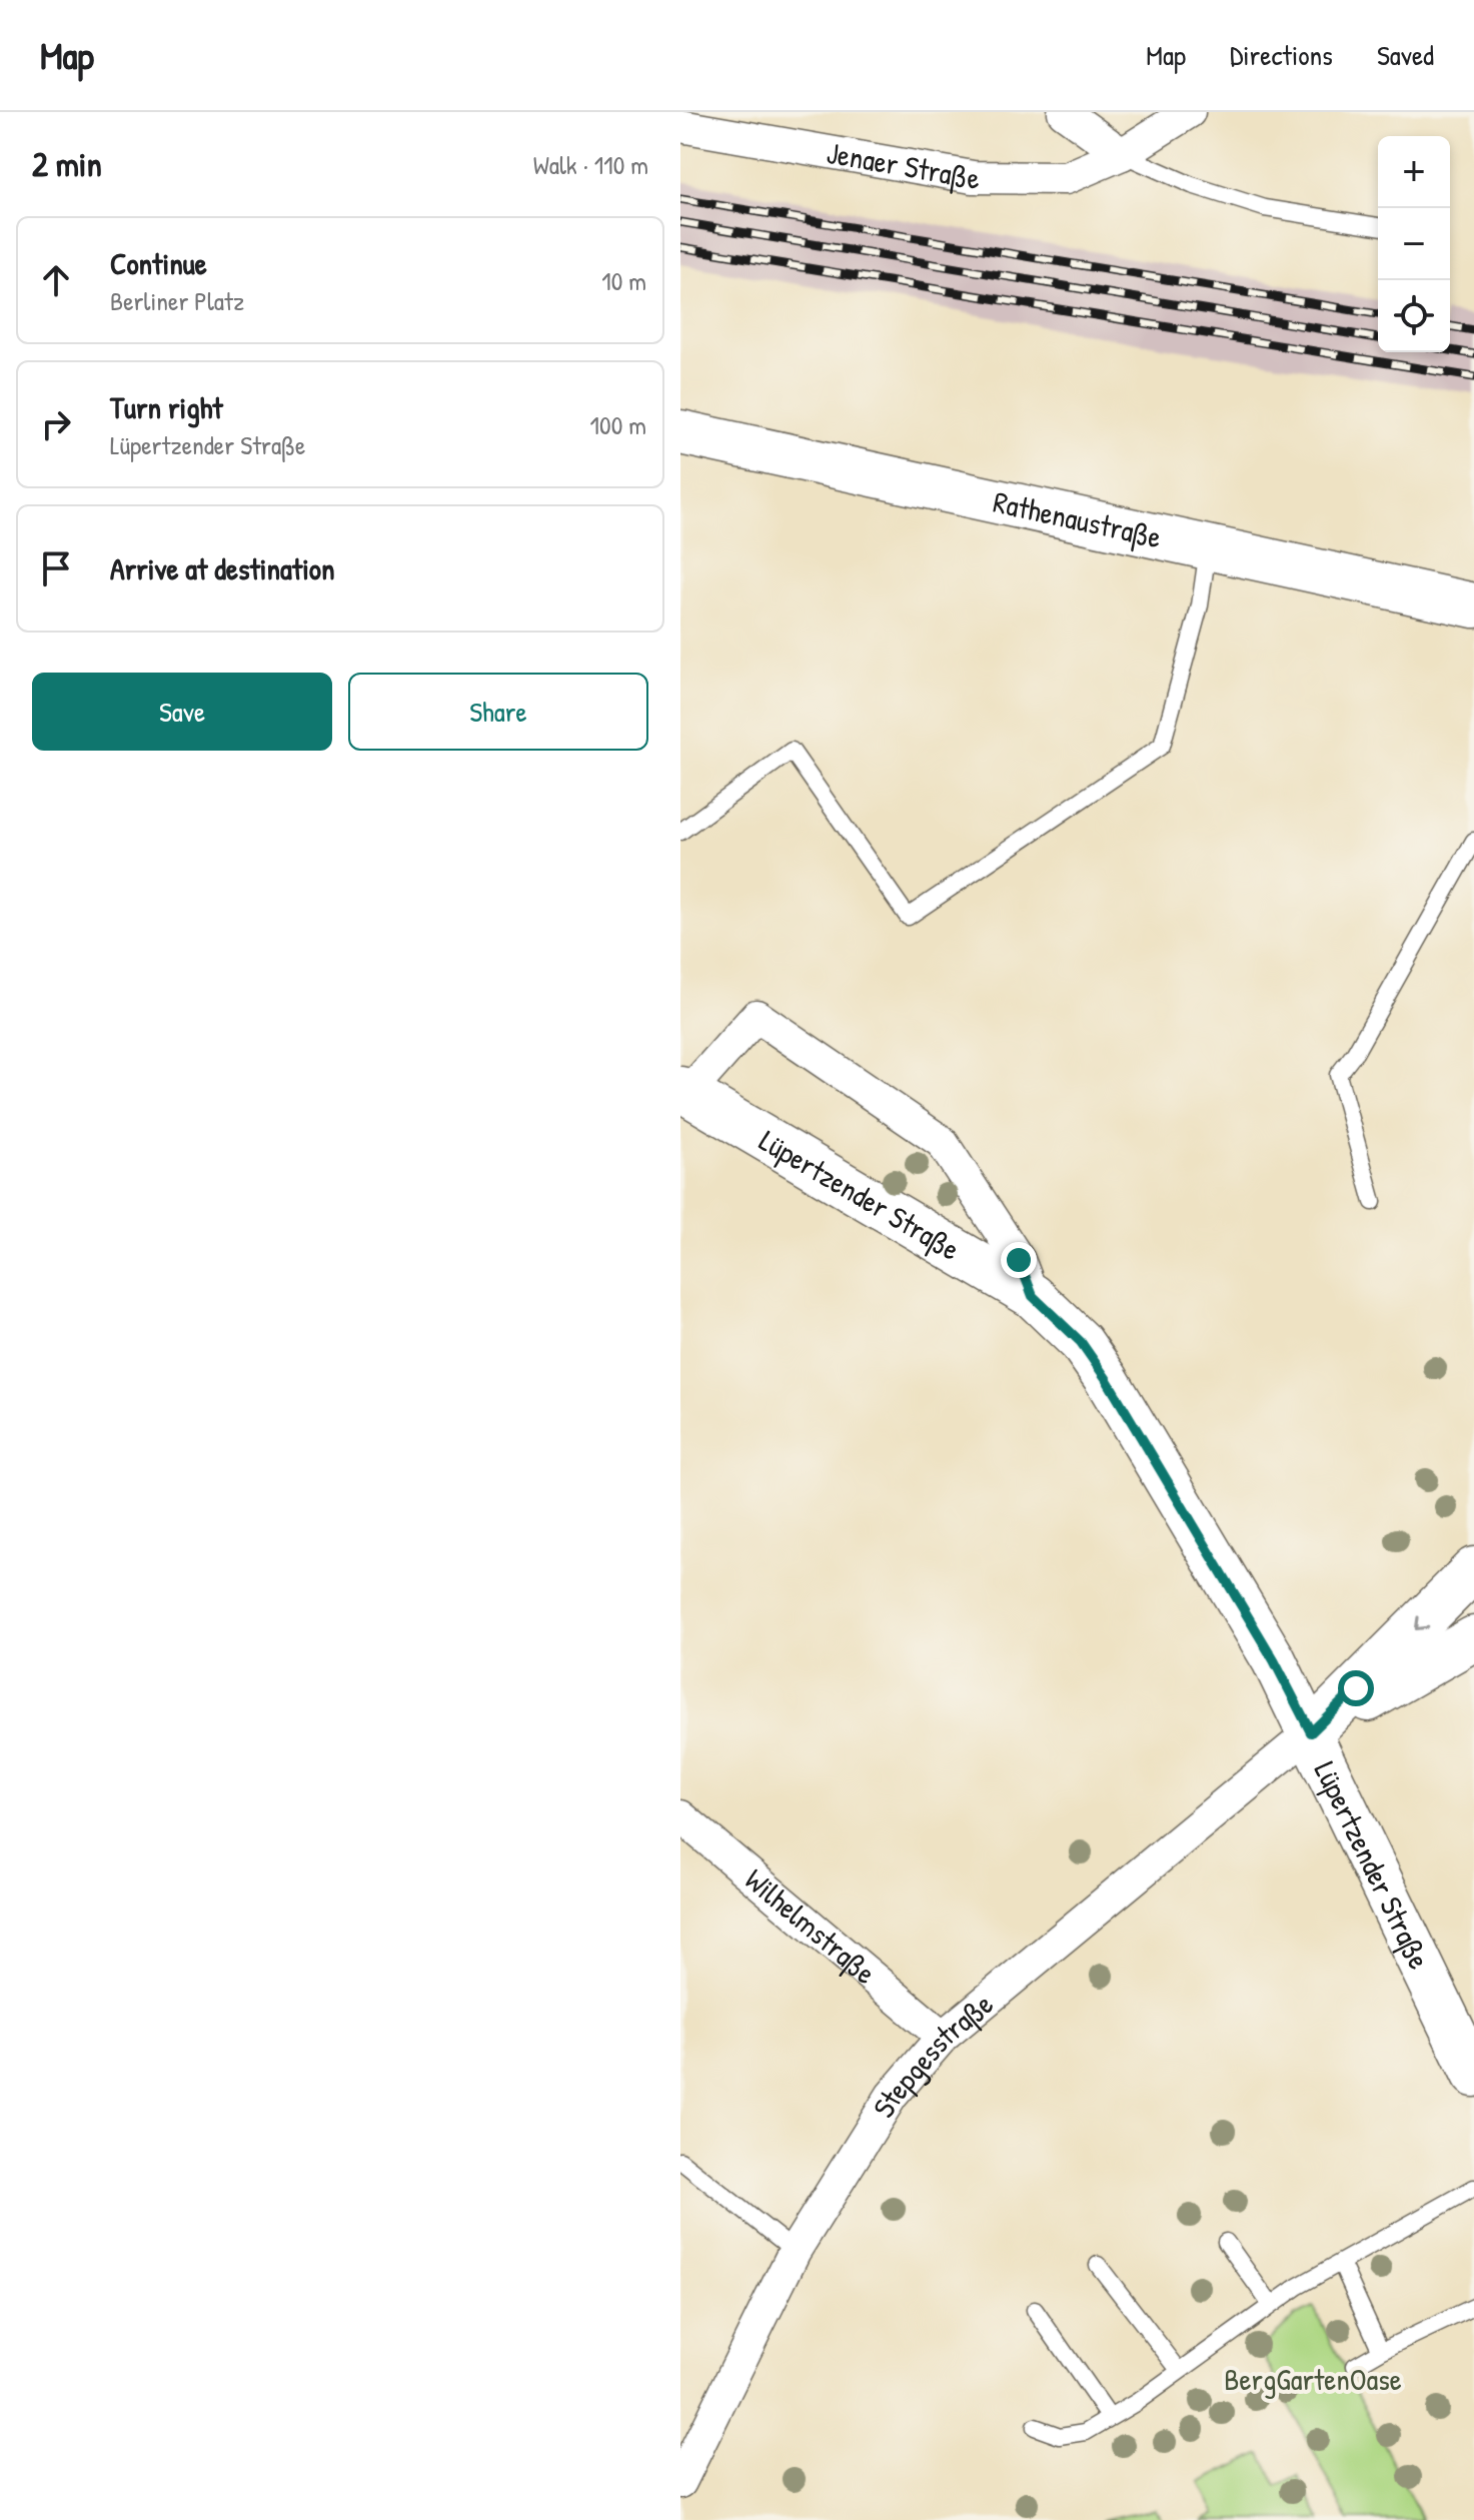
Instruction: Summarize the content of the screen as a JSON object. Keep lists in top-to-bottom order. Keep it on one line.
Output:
{"streets":{"street":["Jenaer Straße","Rathenaustraße","Lüpertzender Straße","Wilhelmstraße","Stepgesstraße"]},"crossings":[["Lüpertzender Straße","Stepgesstraße"],["Wilhelmstraße","Stepgesstraße"]],"parks":["BergGartenOase"],"page":{"header":"Map","nav":["Map","Directions","Saved"],"heading":["2 min","Walk · 110 m"],"map_buttons":["+","−"],"list":[["Continue","Berliner Platz","10 m"],["Turn right","Lüpertzender Straße","100 m"],"Arrive at destination"],"buttons":["Save","Share"]}}
